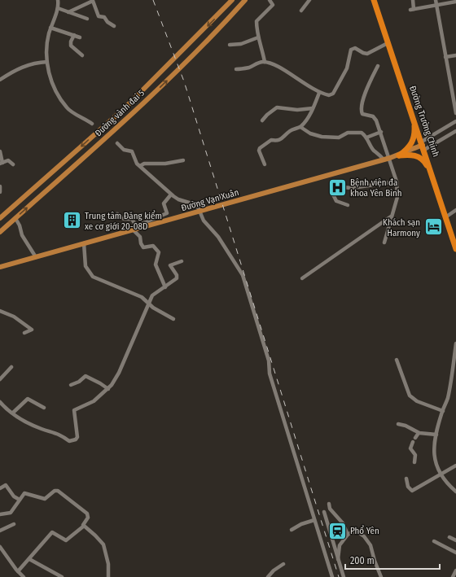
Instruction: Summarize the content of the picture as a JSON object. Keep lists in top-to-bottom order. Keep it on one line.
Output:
{"streets":{"highway":["Đường Trường Chinh"],"main road":["Đường vành đai 5","Đường Vạn Xuân"]},"crossings":[["Đường Trường Chinh","Đường Vạn Xuân"]],"places":{"hospital":["Bệnh viện đa khoa Yên Bình"],"building":["Trung tâm Đăng kiểm xe cơ giới 20-08D"],"hotel":["Khách sạn Harmony"],"station":["Phổ Yên"]},"scale_bar":"200 m"}
